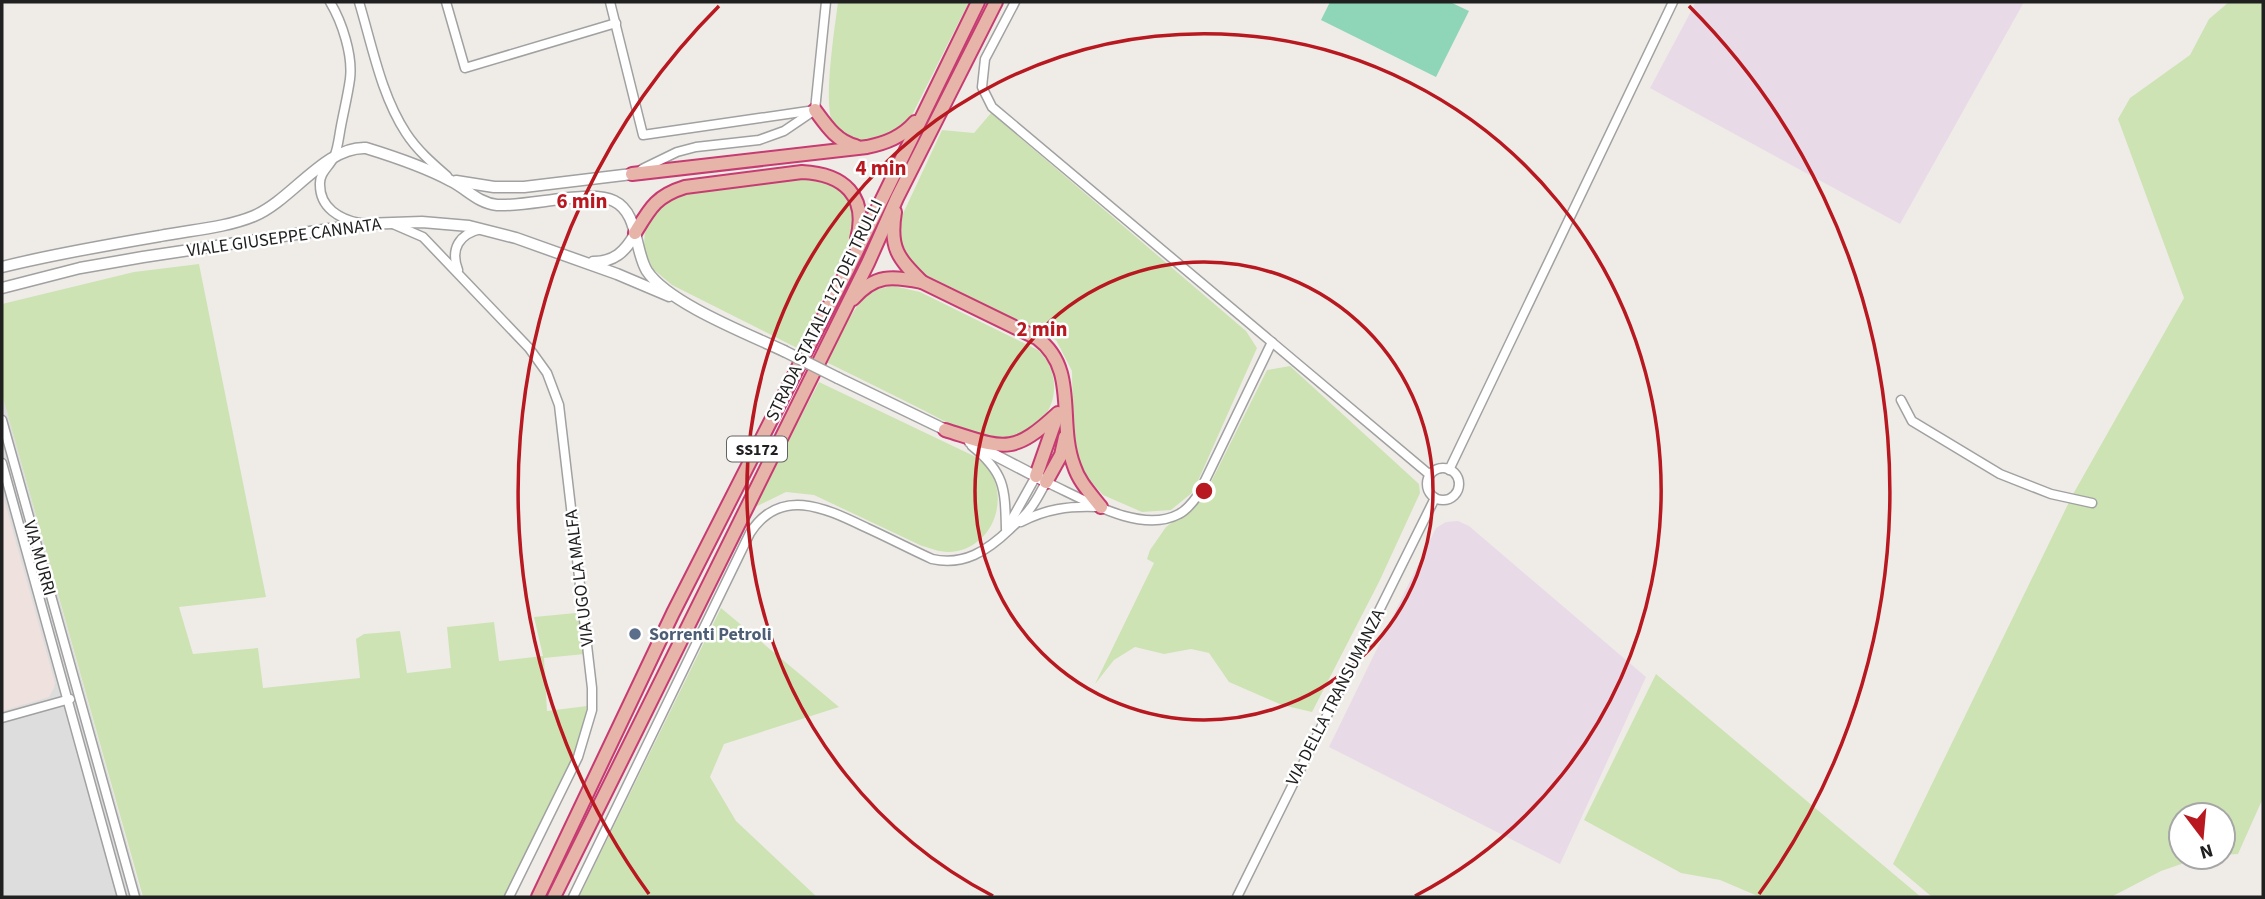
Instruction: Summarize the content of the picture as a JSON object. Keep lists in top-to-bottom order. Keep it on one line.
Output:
{"streets":{"highway":["STRADA STATALE 172 DEI TRULLI","SS172"],"street":["VIALE GIUSEPPE CANNATA","VIA MURRI","VIA UGO LA MALFA","VIA DELLA TRANSUMANZA"]},"crossings":[["VIALE GIUSEPPE CANNATA","VIA UGO LA MALFA"]],"places":["Sorrenti Petroli"],"north":"bottom","rings":["4 min","6 min","2 min"]}
